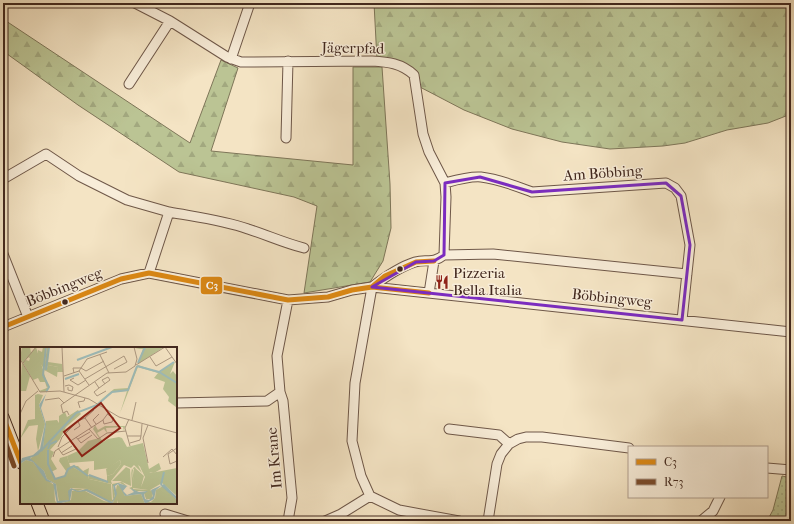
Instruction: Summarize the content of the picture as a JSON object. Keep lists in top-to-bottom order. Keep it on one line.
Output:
{"streets":{"street":["Jägerpfad","Am Böbbing","Böbbingweg","Im Krane"]},"crossings":[["Jägerpfad","Am Böbbing"],["Am Böbbing","Böbbingweg"],["Böbbingweg","Im Krane"]],"places":{"restaurant":["Pizzeria Bella Italia"]},"lines":["transit line C3","transit line R73"],"legend":["C3","R73"]}
